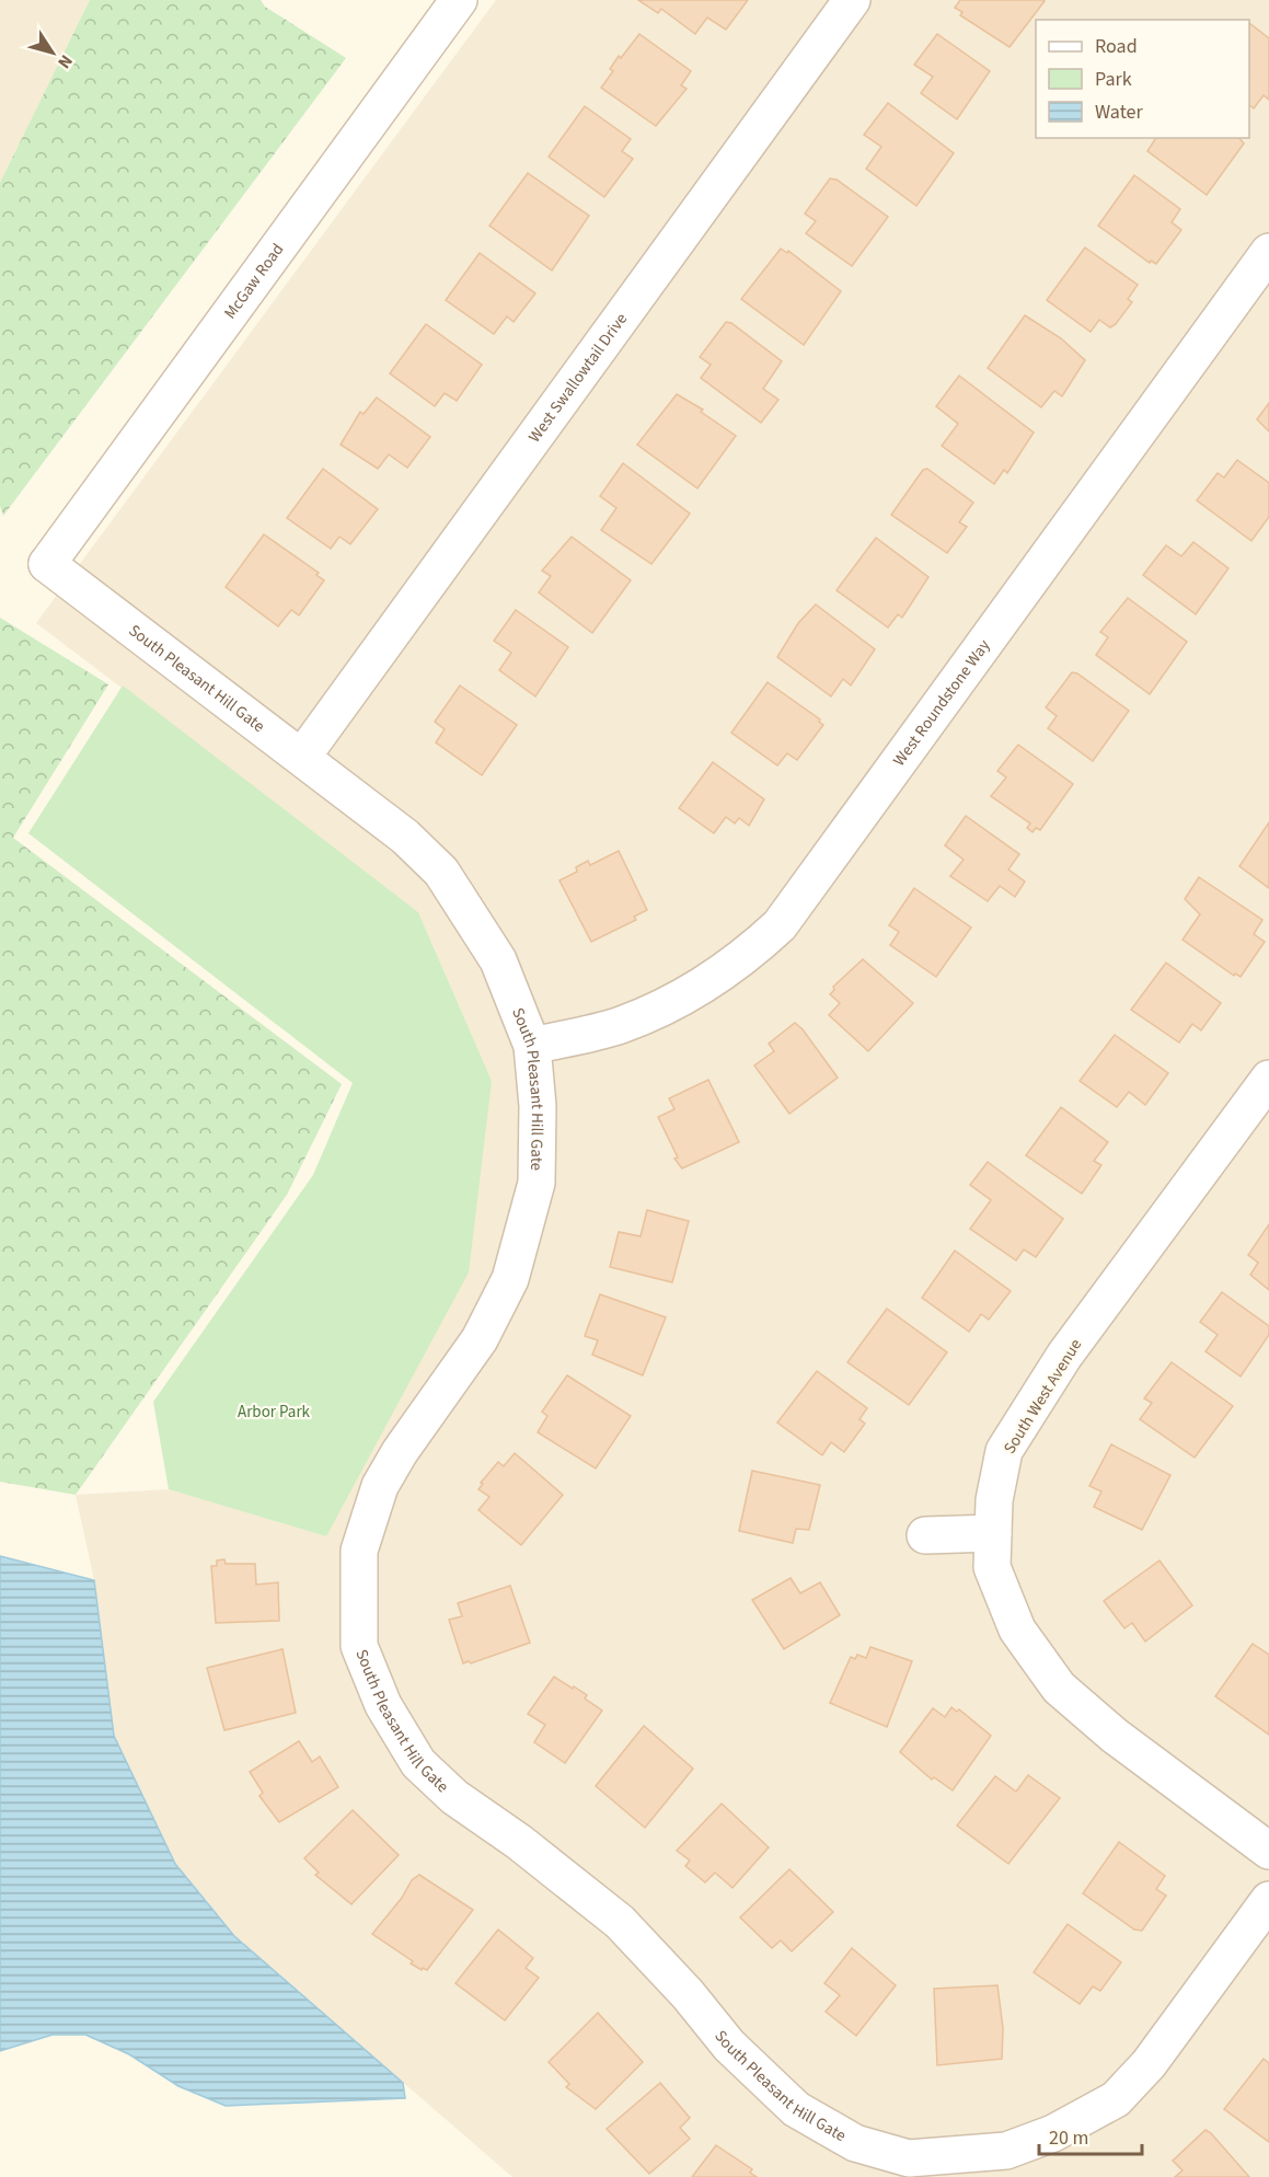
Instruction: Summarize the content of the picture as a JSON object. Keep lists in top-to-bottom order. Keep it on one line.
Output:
{"streets":{"street":["McGaw Road","West Swallowtail Drive","South Pleasant Hill Gate","West Roundstone Way","South West Avenue"]},"crossings":[["McGaw Road","South Pleasant Hill Gate"],["West Swallowtail Drive","South Pleasant Hill Gate"],["South Pleasant Hill Gate","West Roundstone Way"]],"parks":["Arbor Park"],"legend":["Road","Park","Water"],"scale_bar":"20 m","north":"bottom right"}
